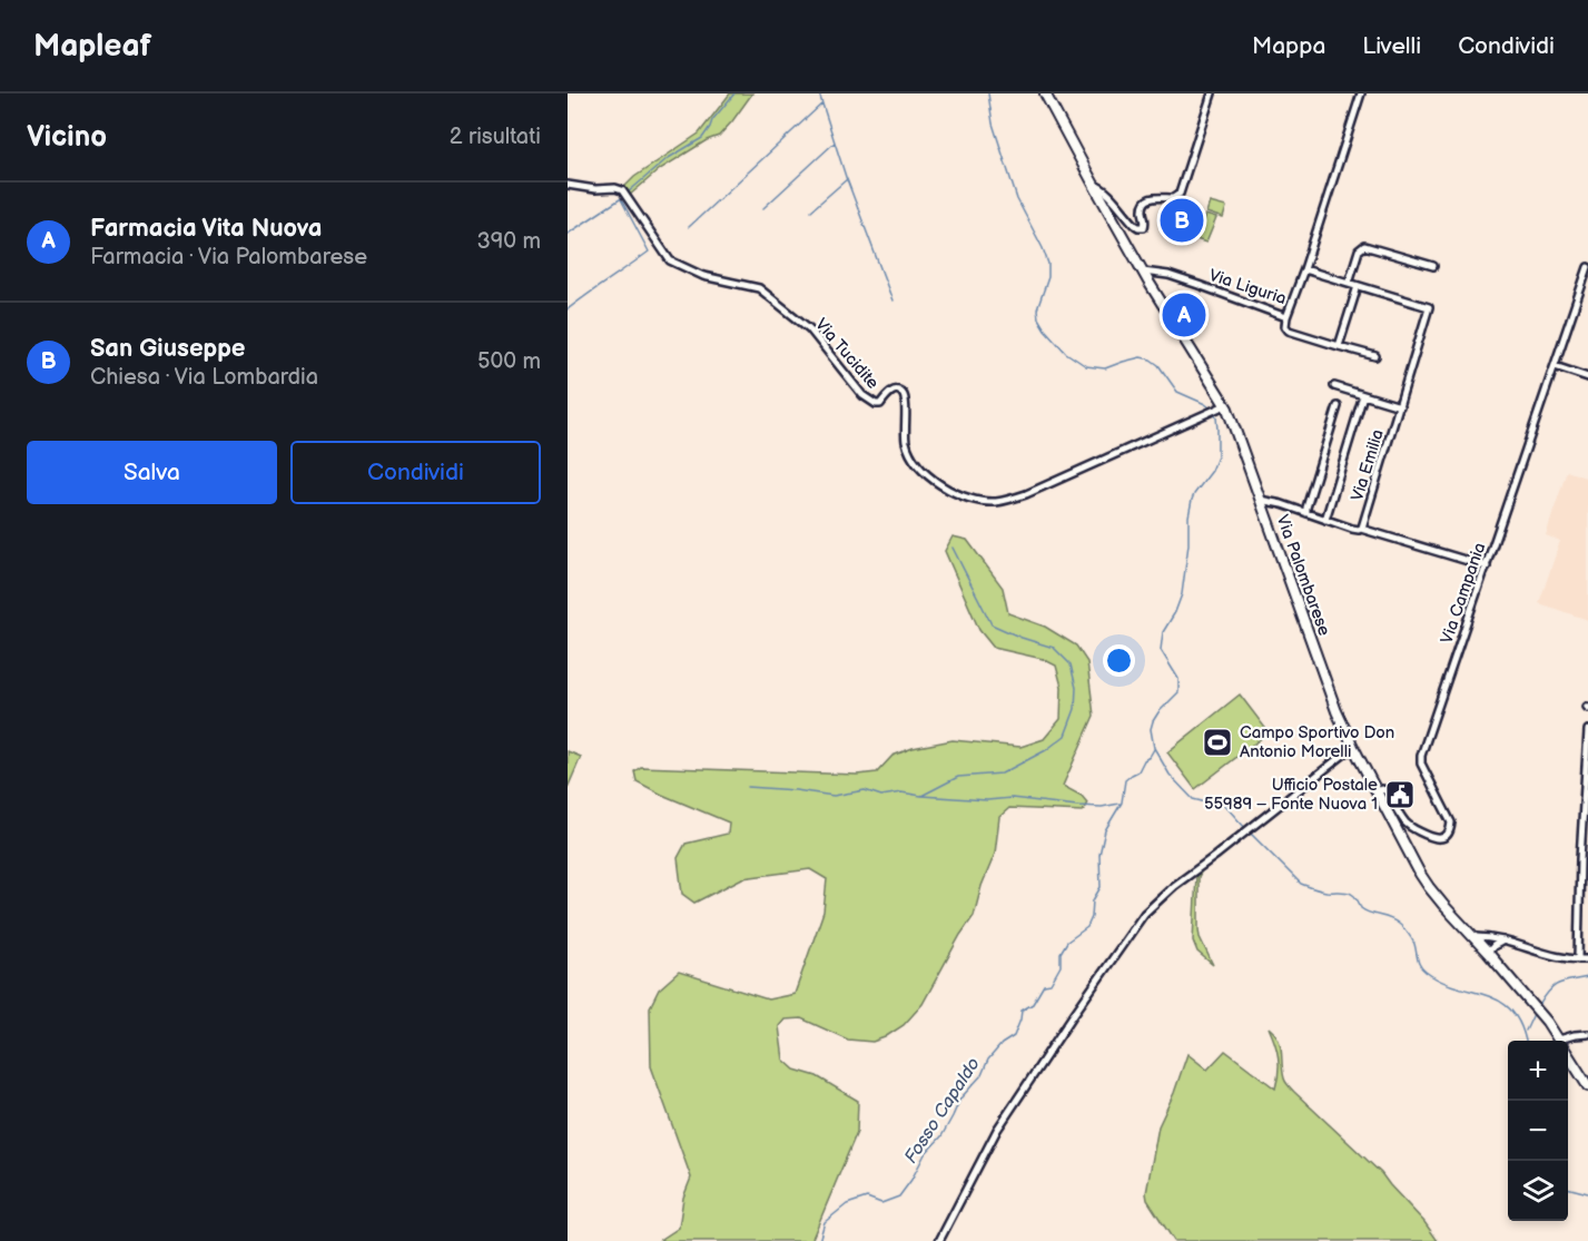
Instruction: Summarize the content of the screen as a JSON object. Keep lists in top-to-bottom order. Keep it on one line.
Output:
{"streets":{"main road":["Via Palombarese"],"street":["Via Liguria","Via Tucidite","Via Emilia","Via Campania"]},"crossings":[["Via Liguria","Via Palombarese"],["Via Tucidite","Via Palombarese"],["Via Palombarese","Via Campania"]],"water":["Fosso Capaldo"],"places":{"sports":["Campo Sportivo Don Antonio Morelli"],"public building":["Ufficio Postale 55989 – Fonte Nuova 1"]},"page":{"header":"Mapleaf","nav":["Mappa","Livelli","Condividi"],"heading":["Vicino","2 risultati"],"list":[{"mark":"A","name":"Farmacia Vita Nuova","note":"Farmacia · Via Palombarese","value":"390 m"},{"mark":"B","name":"San Giuseppe","note":"Chiesa · Via Lombardia","value":"500 m"}],"pins":["B","A"],"buttons":["Salva","Condividi"],"map_buttons":["+","−"]}}
